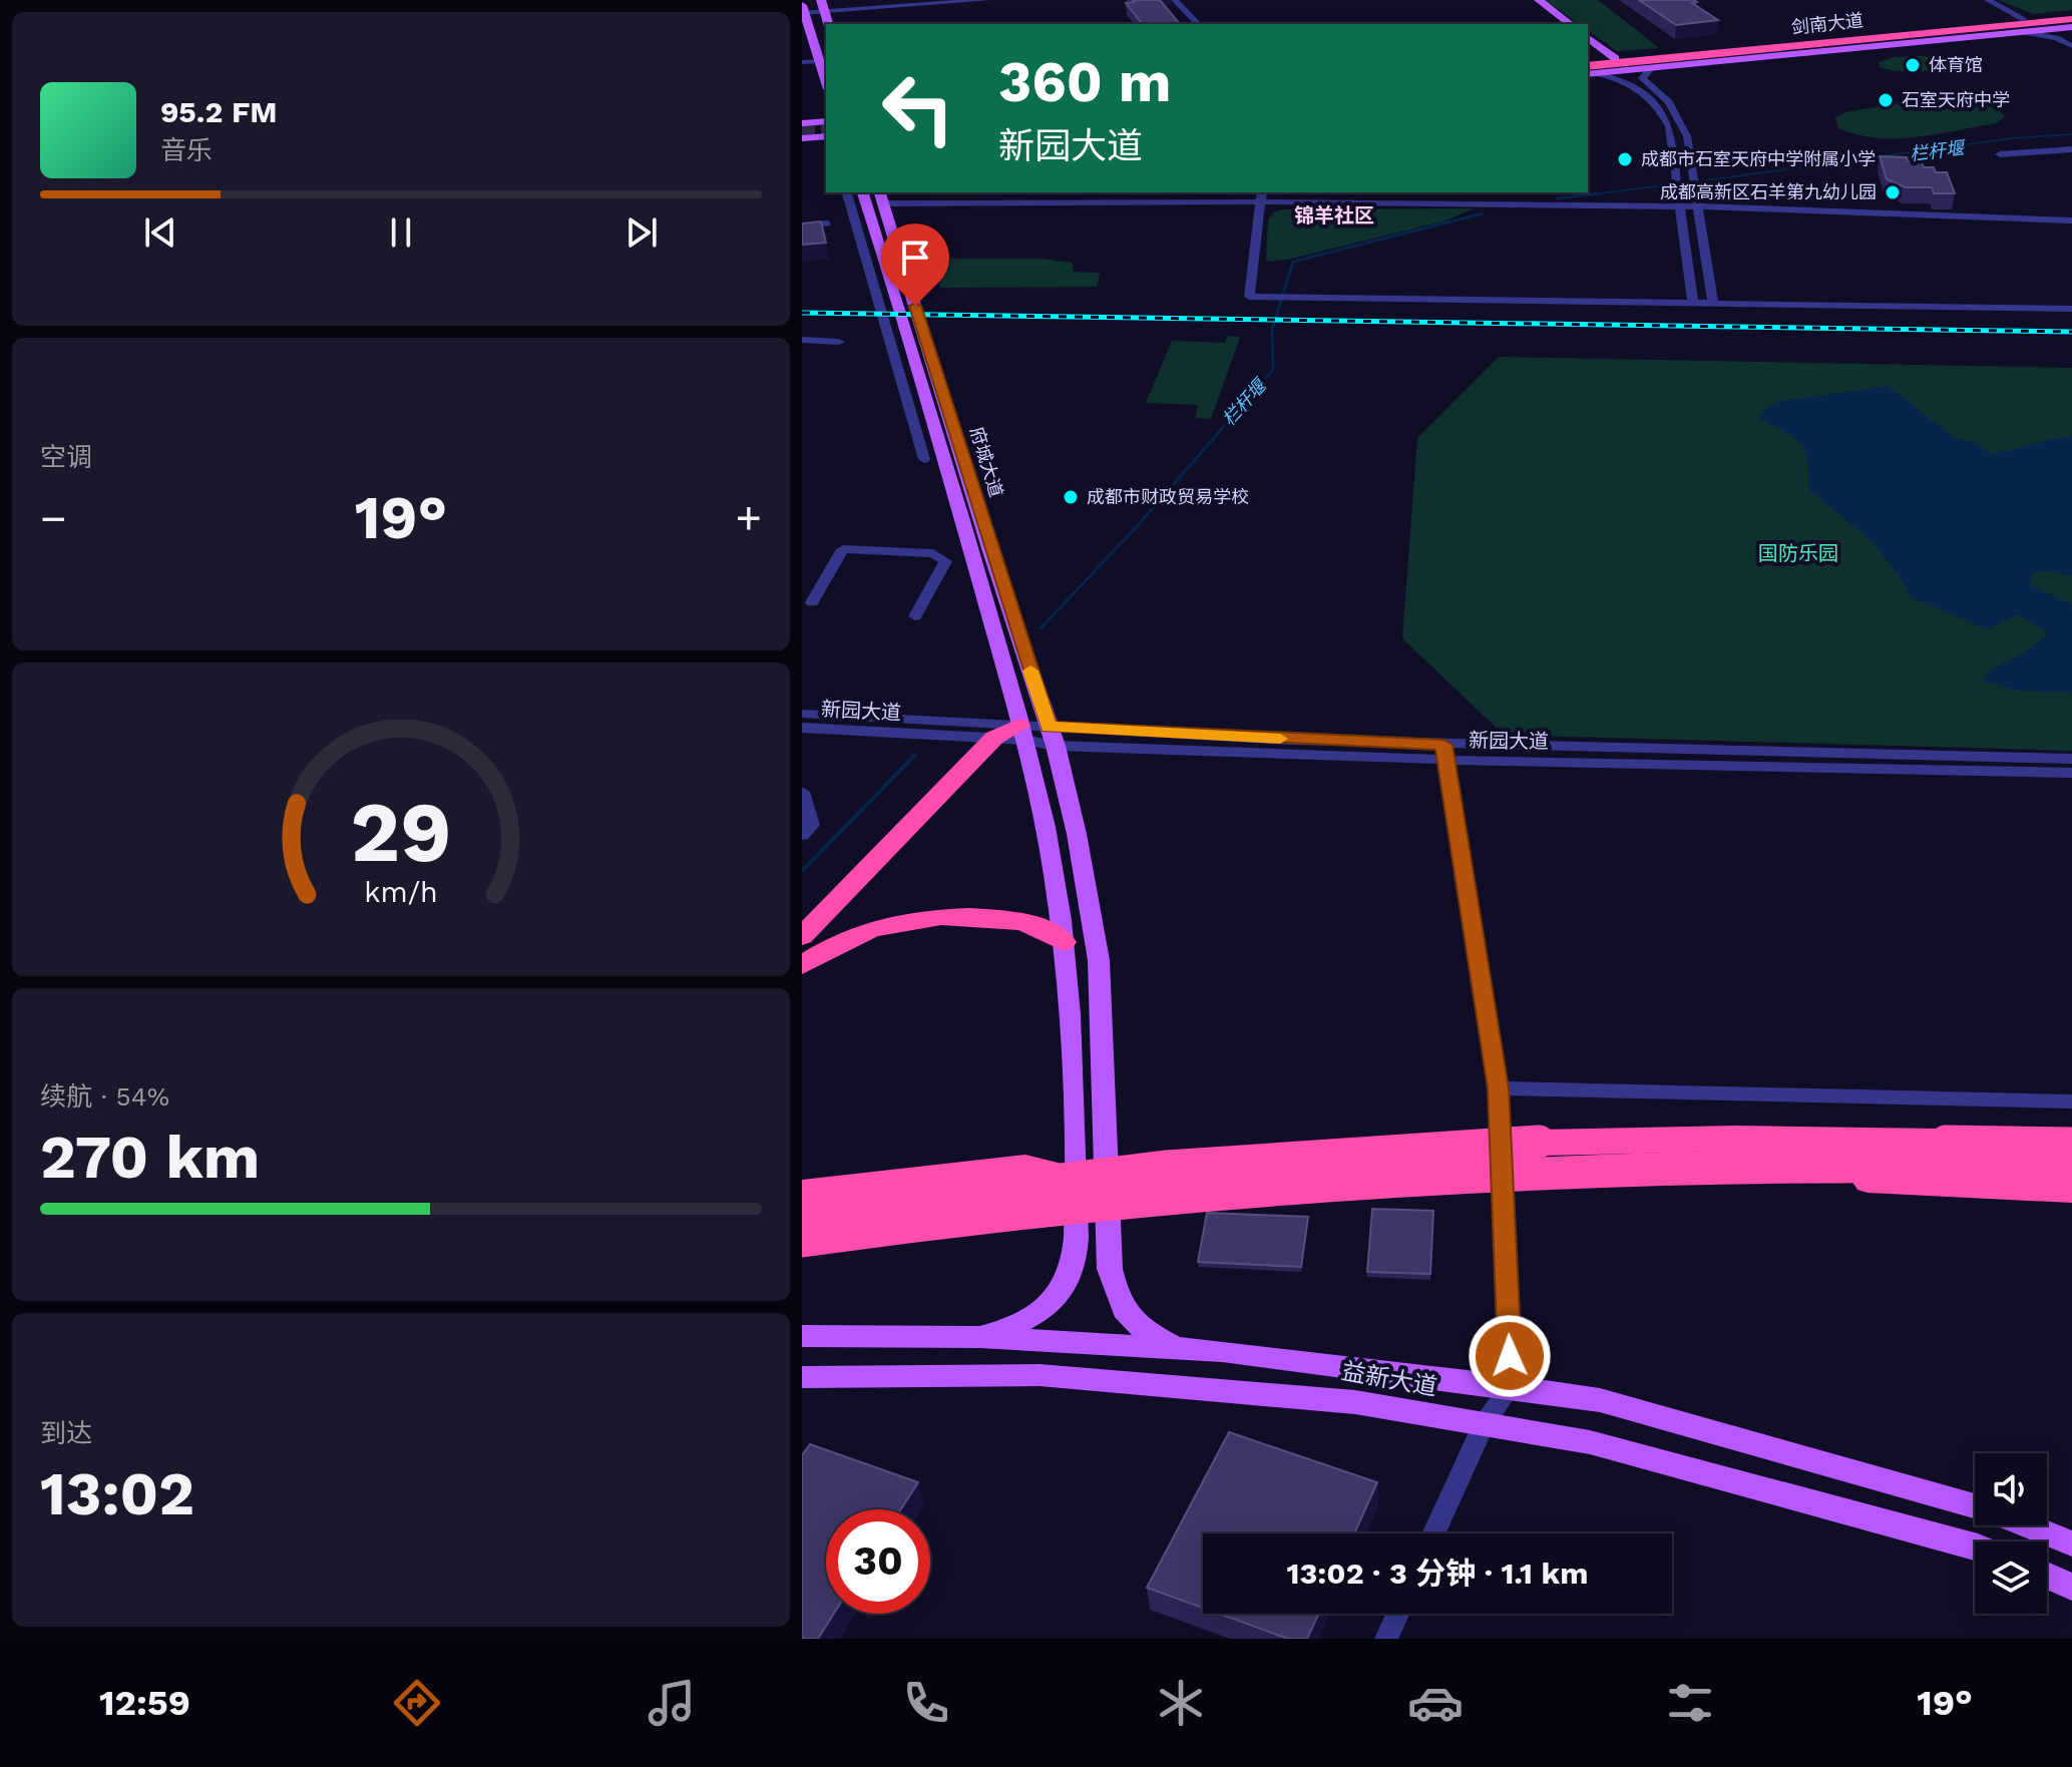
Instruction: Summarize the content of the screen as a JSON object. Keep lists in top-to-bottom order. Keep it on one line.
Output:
{"streets":{"highway":["剑南大道"],"main road":["府城大道","益新大道"],"street":["新园大道"]},"crossings":[["府城大道","新园大道"],["府城大道","益新大道"]],"districts":["锦羊社区"],"water":["栏杆堰"],"parks":["国防乐园"],"places":["体育馆","石室天府中学","成都市石室天府中学附属小学","成都高新区石羊第九幼儿园","成都市财政贸易学校"],"page":{"turn":["360 m","新园大道"],"song":["95.2 FM","音乐"],"tile":["空调",["续航 · 54%","270 km"],["到达","13:02"]],"heat":["−","19°","+"],"limit":"30","trip":"13:02 · 3 分钟 · 1.1 km","tabs":["12:59","19°"],"gauge":["29","km/h"]}}
